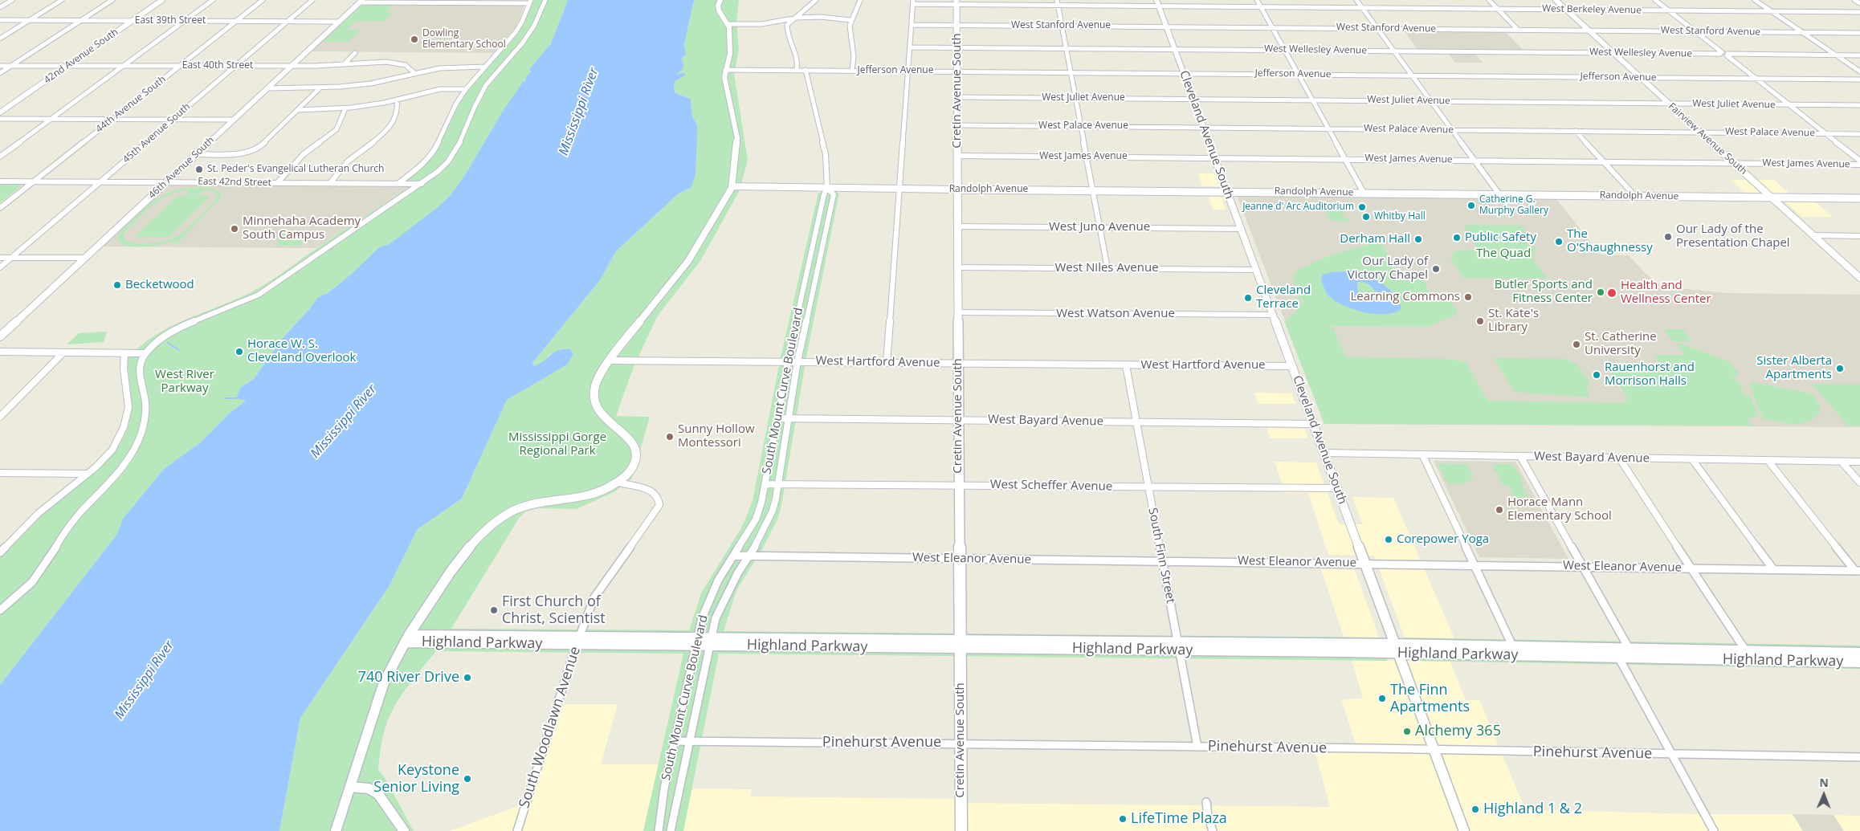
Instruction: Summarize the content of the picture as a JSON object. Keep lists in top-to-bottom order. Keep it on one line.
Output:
{"streets":{"main road":["Cretin Avenue South","Randolph Avenue"],"street":["West Berkeley Avenue","East 39th Street","West Stanford Avenue","West Wellesley Avenue","42nd Avenue South","East 40th Street","Jefferson Avenue","West Juliet Avenue","44th Avenue South","West Palace Avenue","45th Avenue South","Cleveland Avenue South","Fairview Avenue South","West James Avenue","46th Avenue South","East 42nd Street","West Juno Avenue","West Niles Avenue","West Watson Avenue","West Hartford Avenue","South Mount Curve Boulevard","West Bayard Avenue","West Scheffer Avenue","South Finn Street","West Eleanor Avenue","Highland Parkway","South Woodlawn Avenue","Pinehurst Avenue"]},"crossings":[["West Berkeley Avenue","Cretin Avenue South"],["West Berkeley Avenue","Cleveland Avenue South"],["West Berkeley Avenue","Fairview Avenue South"],["East 39th Street","42nd Avenue South"],["East 39th Street","44th Avenue South"],["East 39th Street","45th Avenue South"],["East 39th Street","46th Avenue South"],["West Stanford Avenue","Cretin Avenue South"],["West Stanford Avenue","Cleveland Avenue South"],["West Stanford Avenue","Fairview Avenue South"],["West Wellesley Avenue","Cretin Avenue South"],["West Wellesley Avenue","Cleveland Avenue South"],["West Wellesley Avenue","Fairview Avenue South"],["42nd Avenue South","East 40th Street"],["East 40th Street","44th Avenue South"],["East 40th Street","45th Avenue South"],["East 40th Street","46th Avenue South"],["Jefferson Avenue","Cretin Avenue South"],["Jefferson Avenue","Cleveland Avenue South"],["Jefferson Avenue","Fairview Avenue South"],["Cretin Avenue South","West Juliet Avenue"],["Cretin Avenue South","West Palace Avenue"],["Cretin Avenue South","West James Avenue"],["Cretin Avenue South","Randolph Avenue"],["Cretin Avenue South","West Juno Avenue"],["Cretin Avenue South","West Niles Avenue"],["Cretin Avenue South","West Watson Avenue"],["Cretin Avenue South","West Hartford Avenue"],["Cretin Avenue South","West Bayard Avenue"],["Cretin Avenue South","West Scheffer Avenue"],["Cretin Avenue South","West Eleanor Avenue"],["Cretin Avenue South","Highland Parkway"],["Cretin Avenue South","Pinehurst Avenue"],["West Juliet Avenue","Cleveland Avenue South"],["West Juliet Avenue","Fairview Avenue South"],["44th Avenue South","East 42nd Street"],["West Palace Avenue","Cleveland Avenue South"],["West Palace Avenue","Fairview Avenue South"],["45th Avenue South","East 42nd Street"],["Cleveland Avenue South","West James Avenue"],["Cleveland Avenue South","Randolph Avenue"],["Cleveland Avenue South","West Juno Avenue"],["Cleveland Avenue South","West Niles Avenue"],["Cleveland Avenue South","West Watson Avenue"],["Cleveland Avenue South","West Hartford Avenue"],["Cleveland Avenue South","West Bayard Avenue"],["Cleveland Avenue South","West Scheffer Avenue"],["Cleveland Avenue South","West Eleanor Avenue"],["Cleveland Avenue South","Highland Parkway"],["Cleveland Avenue South","Pinehurst Avenue"],["Fairview Avenue South","West James Avenue"],["Fairview Avenue South","Randolph Avenue"],["46th Avenue South","East 42nd Street"],["Randolph Avenue","South Mount Curve Boulevard"],["West Hartford Avenue","South Mount Curve Boulevard"],["West Hartford Avenue","South Finn Street"],["South Mount Curve Boulevard","West Bayard Avenue"],["South Mount Curve Boulevard","West Scheffer Avenue"],["South Mount Curve Boulevard","West Eleanor Avenue"],["South Mount Curve Boulevard","Highland Parkway"],["South Mount Curve Boulevard","Pinehurst Avenue"],["West Bayard Avenue","South Finn Street"],["West Scheffer Avenue","South Finn Street"],["South Finn Street","West Eleanor Avenue"],["South Finn Street","Highland Parkway"],["South Finn Street","Pinehurst Avenue"],["Highland Parkway","South Woodlawn Avenue"]],"water":["Mississippi River"],"parks":["The Quad","West River Parkway","Mississippi Gorge Regional Park"],"places":["Dowling Elementary School","St. Peder's Evangelical Lutheran Church","Catherine G. Murphy Gallery","Jeanne d' Arc Auditorium","Whitby Hall","Minnehaha Academy South Campus","Our Lady of the Presentation Chapel","Public Safety","Derham Hall","The O'Shaughnessy","Our Lady of Victory Chapel","Becketwood","Butler Sports and Fitness Center","Health and Wellness Center","Learning Commons","Cleveland Terrace","St. Kate's Library","St. Catherine University","Horace W. S. Cleveland Overlook","Sister Alberta Apartments","Rauenhorst and Morrison Halls","Sunny Hollow Montessori","Horace Mann Elementary School","Corepower Yoga","First Church of Christ, Scientist","740 River Drive","The Finn Apartments","Alchemy 365","Keystone Senior Living","Highland 1 & 2","LifeTime Plaza"],"north":"top"}
